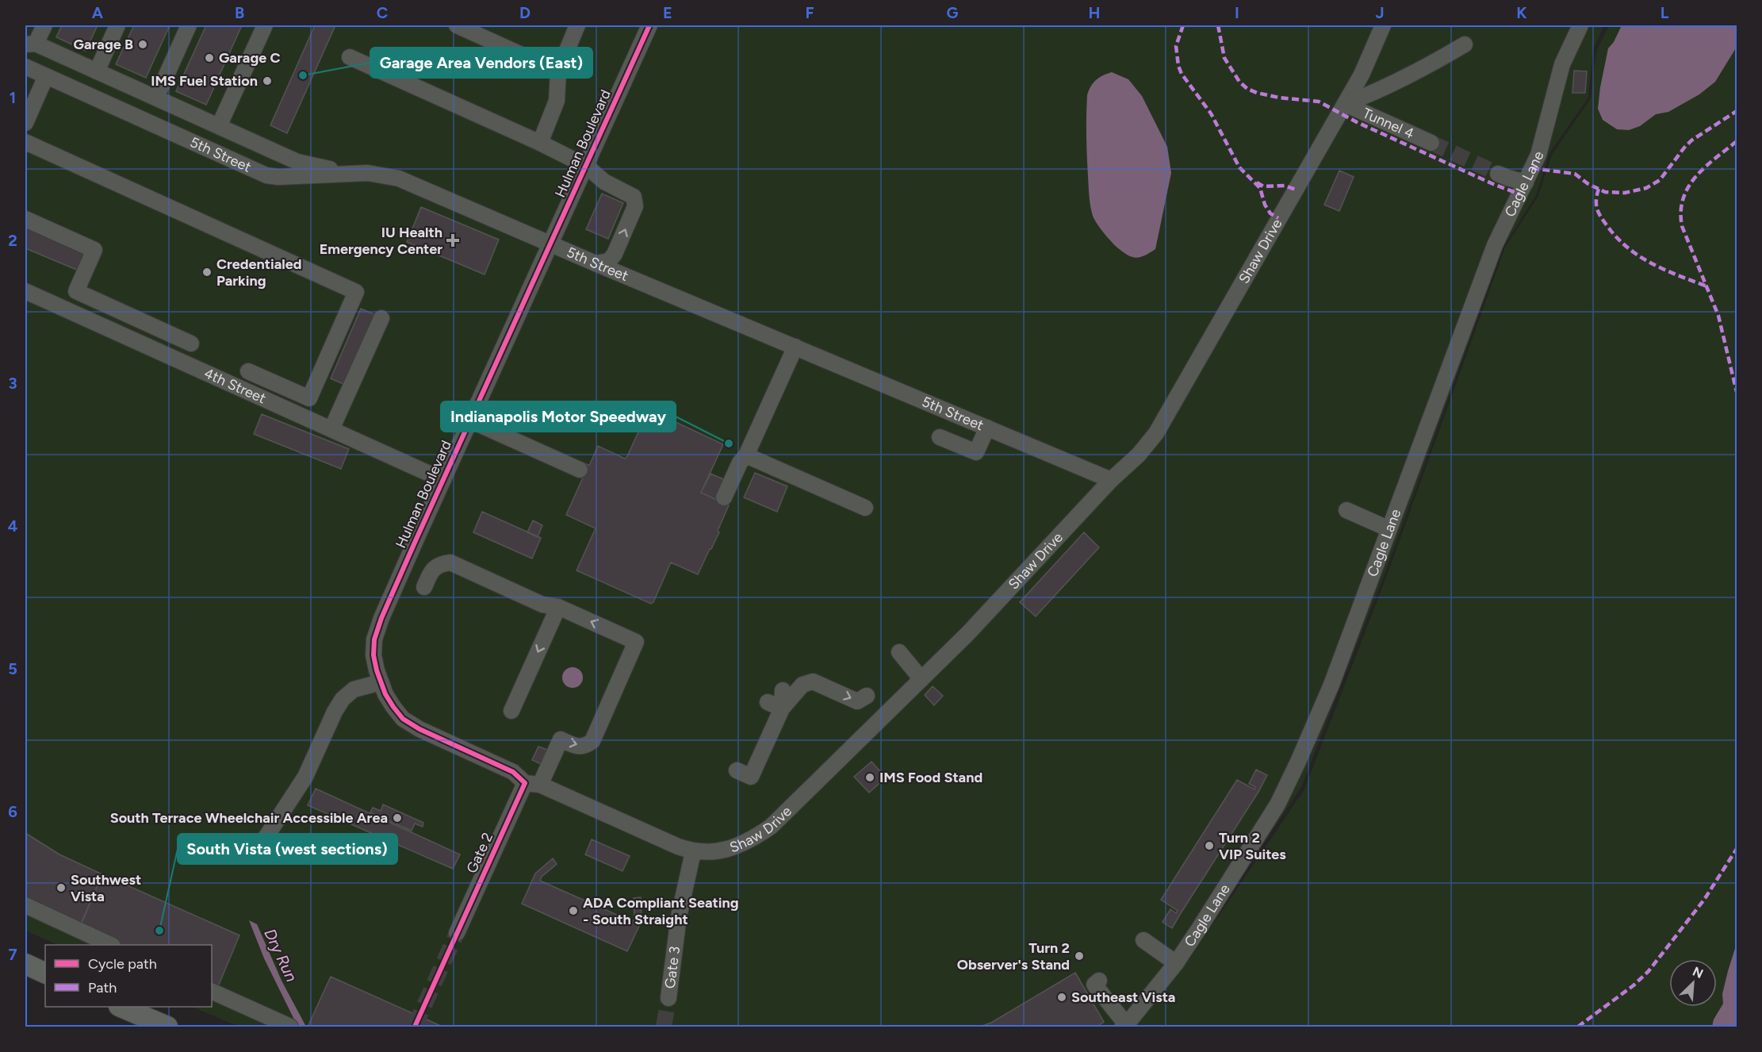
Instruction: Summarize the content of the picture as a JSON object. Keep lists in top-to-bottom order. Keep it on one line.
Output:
{"streets":{"street":["Tunnel 4","Hulman Boulevard","5th Street","Cagle Lane","Shaw Drive","4th Street","Gate 2","Gate 3"]},"crossings":[["Tunnel 4","Shaw Drive"],["Hulman Boulevard","5th Street"],["Hulman Boulevard","Shaw Drive"],["Hulman Boulevard","4th Street"],["Hulman Boulevard","Gate 2"],["5th Street","Shaw Drive"],["Shaw Drive","Gate 2"],["Shaw Drive","Gate 3"]],"water":["Dry Run"],"places":{"other":["Garage B","Garage C","Garage Area Vendors (East)","IMS Fuel Station","Credentialed Parking","Indianapolis Motor Speedway","IMS Food Stand","South Terrace Wheelchair Accessible Area","Turn 2 VIP Suites","Southwest Vista","ADA Compliant Seating - South Straight","South Vista (west sections)","Turn 2 Observer's Stand","Southeast Vista"],"health":["IU Health Emergency Center"]},"legend":["Cycle path","Path"],"north":"top right","grid":{"columns":["A","B","C","D","E","F","G","H","I","J","K","L"],"rows":["1","2","3","4","5","6","7"]}}
